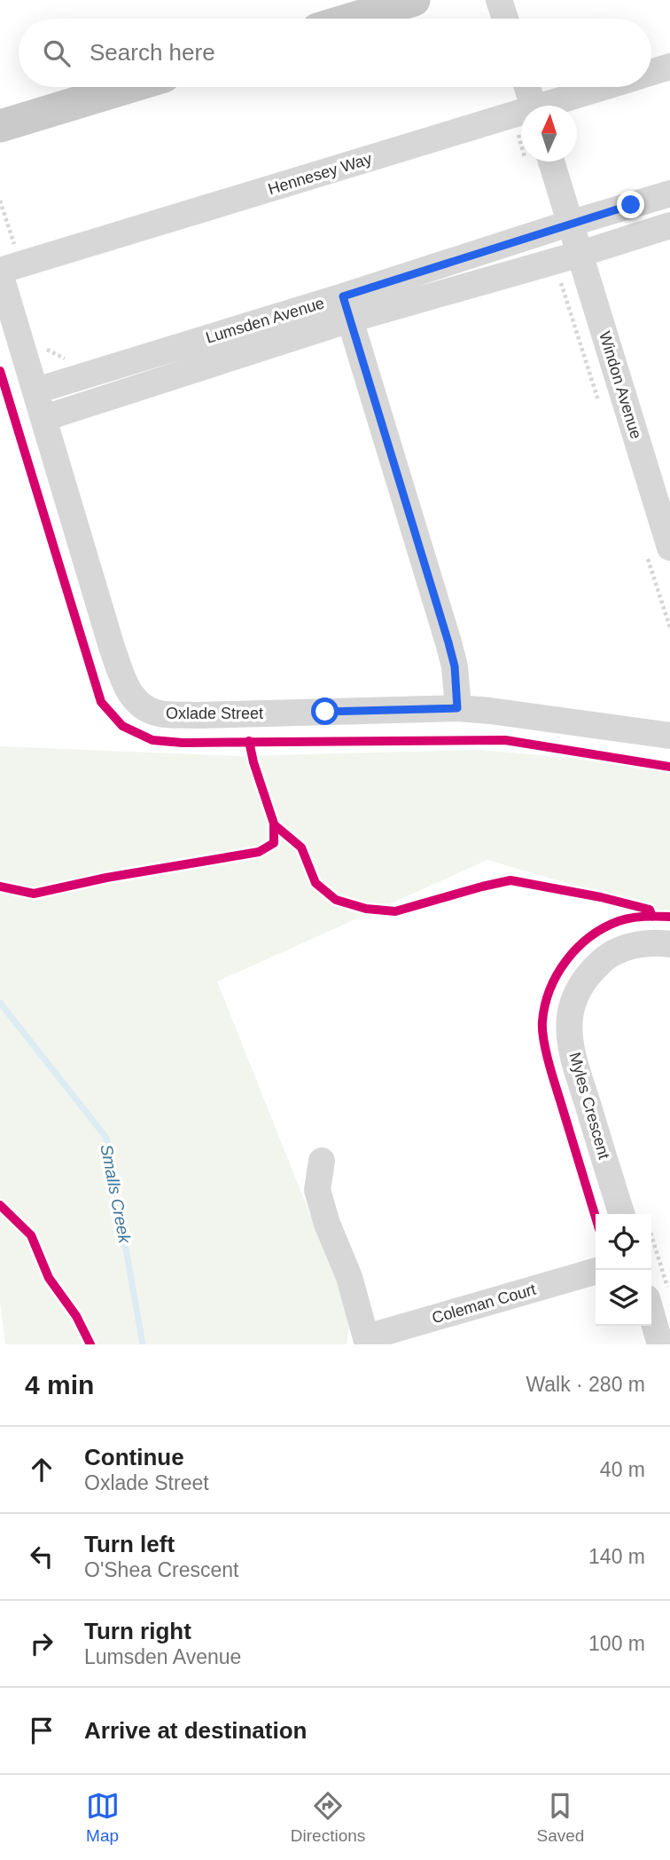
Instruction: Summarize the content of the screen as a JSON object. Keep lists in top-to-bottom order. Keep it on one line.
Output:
{"streets":{"street":["Hennesey Way","Lumsden Avenue","Windon Avenue","Oxlade Street","Myles Crescent","Coleman Court"]},"crossings":[["Hennesey Way","Oxlade Street"],["Lumsden Avenue","Windon Avenue"],["Lumsden Avenue","Oxlade Street"]],"water":["Smalls Creek"],"north":"top","page":{"search":"Search here","heading":["4 min","Walk · 280 m"],"list":[["Continue","Oxlade Street","40 m"],["Turn left","O'Shea Crescent","140 m"],["Turn right","Lumsden Avenue","100 m"],"Arrive at destination"],"nav":["Map","Directions","Saved"]}}
